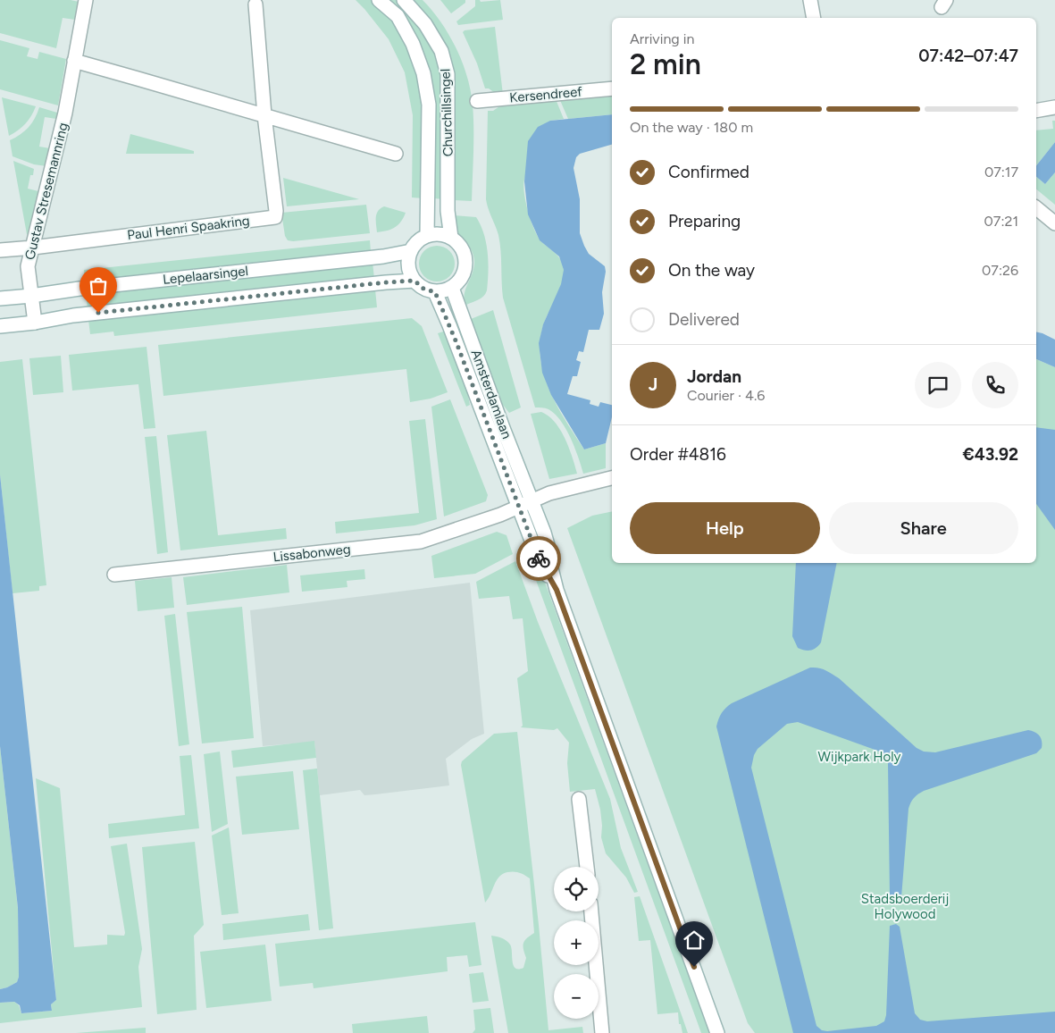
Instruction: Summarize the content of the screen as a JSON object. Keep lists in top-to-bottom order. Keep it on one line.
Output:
{"streets":{"street":["Kersendreef","Churchillsingel","Gustav Stresemannring","Paul Henri Spaakring","Lepelaarsingel","Amsterdamlaan","Lissabonweg"]},"crossings":[["Churchillsingel","Lepelaarsingel"],["Churchillsingel","Amsterdamlaan"],["Gustav Stresemannring","Paul Henri Spaakring"],["Gustav Stresemannring","Lepelaarsingel"],["Lepelaarsingel","Amsterdamlaan"],["Amsterdamlaan","Lissabonweg"]],"parks":["Wijkpark Holy","Stadsboerderij Holywood"],"page":{"heading":["2 min","Arriving in","07:42–07:47"],"panel":["Jordan","Courier · 4.6","Order #4816","€43.92"],"bar":"On the way · 180 m","list":[["Confirmed","07:17"],["Preparing","07:21"],["On the way","07:26"],"Delivered"],"round":"J","buttons":["Help","Share"],"map_buttons":["+","−"]}}
